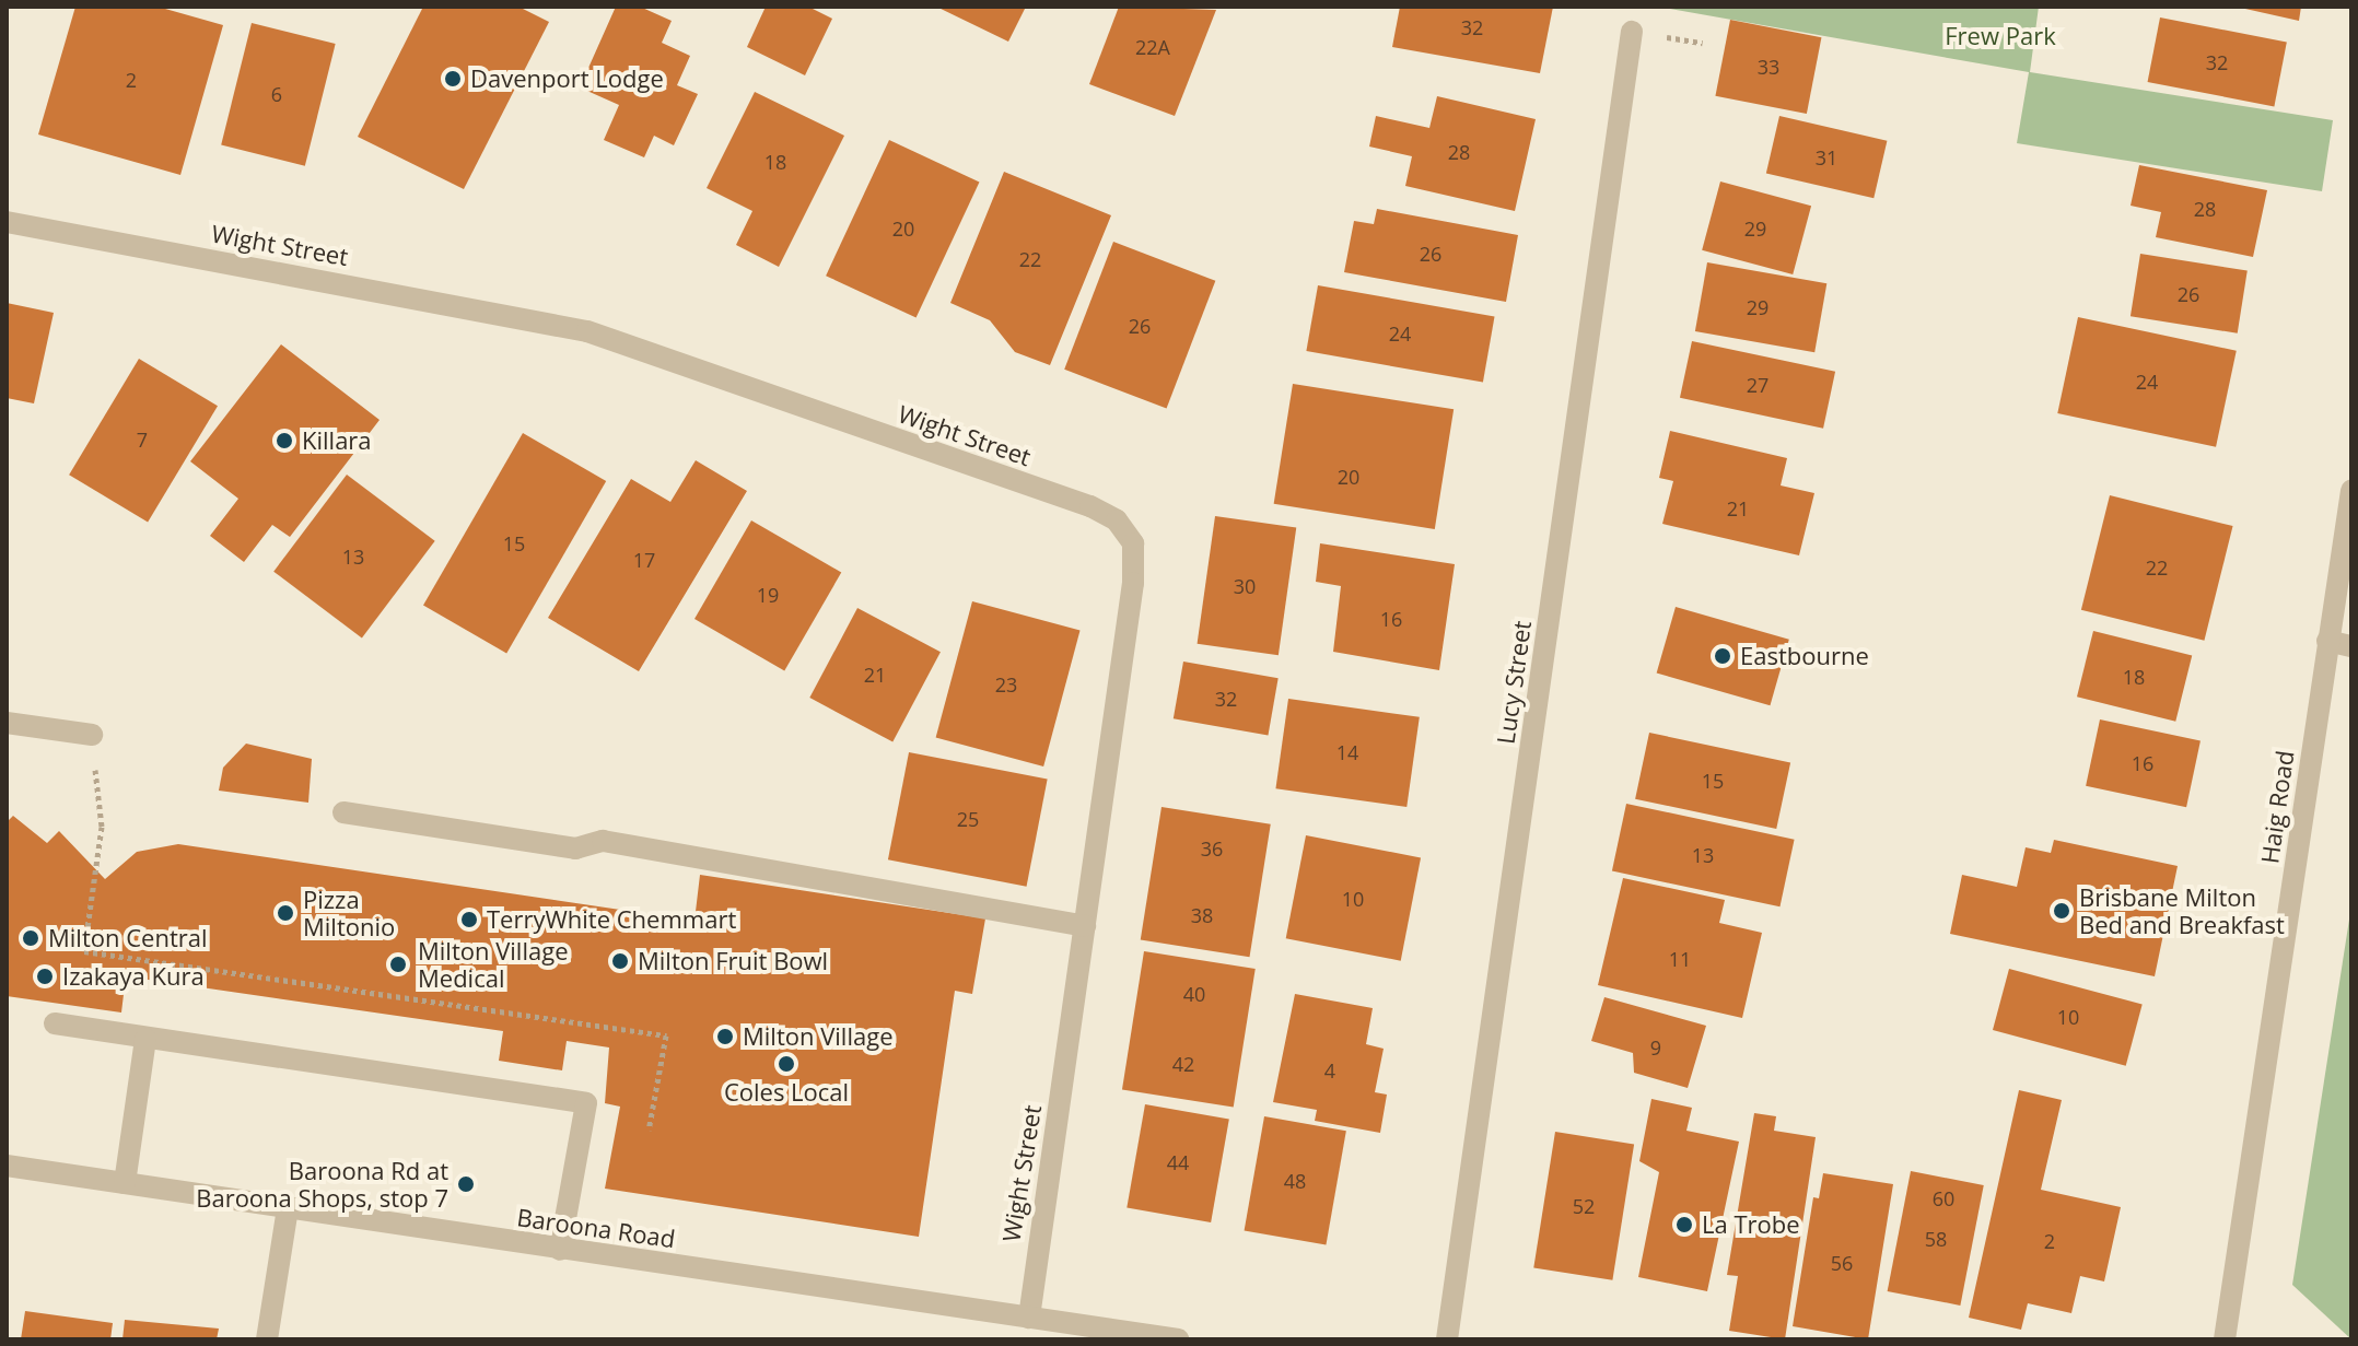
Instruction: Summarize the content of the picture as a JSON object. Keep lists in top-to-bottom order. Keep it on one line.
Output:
{"streets":{"street":["Wight Street","Lucy Street","Haig Road","Baroona Road"]},"crossings":[["Wight Street","Baroona Road"]],"parks":["Frew Park"],"places":["Davenport Lodge","Killara","Eastbourne","Brisbane Milton Bed and Breakfast","Pizza Miltonio","TerryWhite Chemmart","Milton Central","Milton Fruit Bowl","Milton Village Medical","Izakaya Kura","Milton Village","Coles Local","Baroona Rd at Baroona Shops, stop 7","La Trobe"],"house_numbers":["32","22A","32","33","2","6","28","31","18","28","20","29","26","22","26","29","26","24","24","27","7","20","21","15","13","17","22","30","19","16","21","18","23","32","14","16","15","25","36","13","10","38","11","40","10","9","42","4","44","48","60","52","58","2","56"]}
